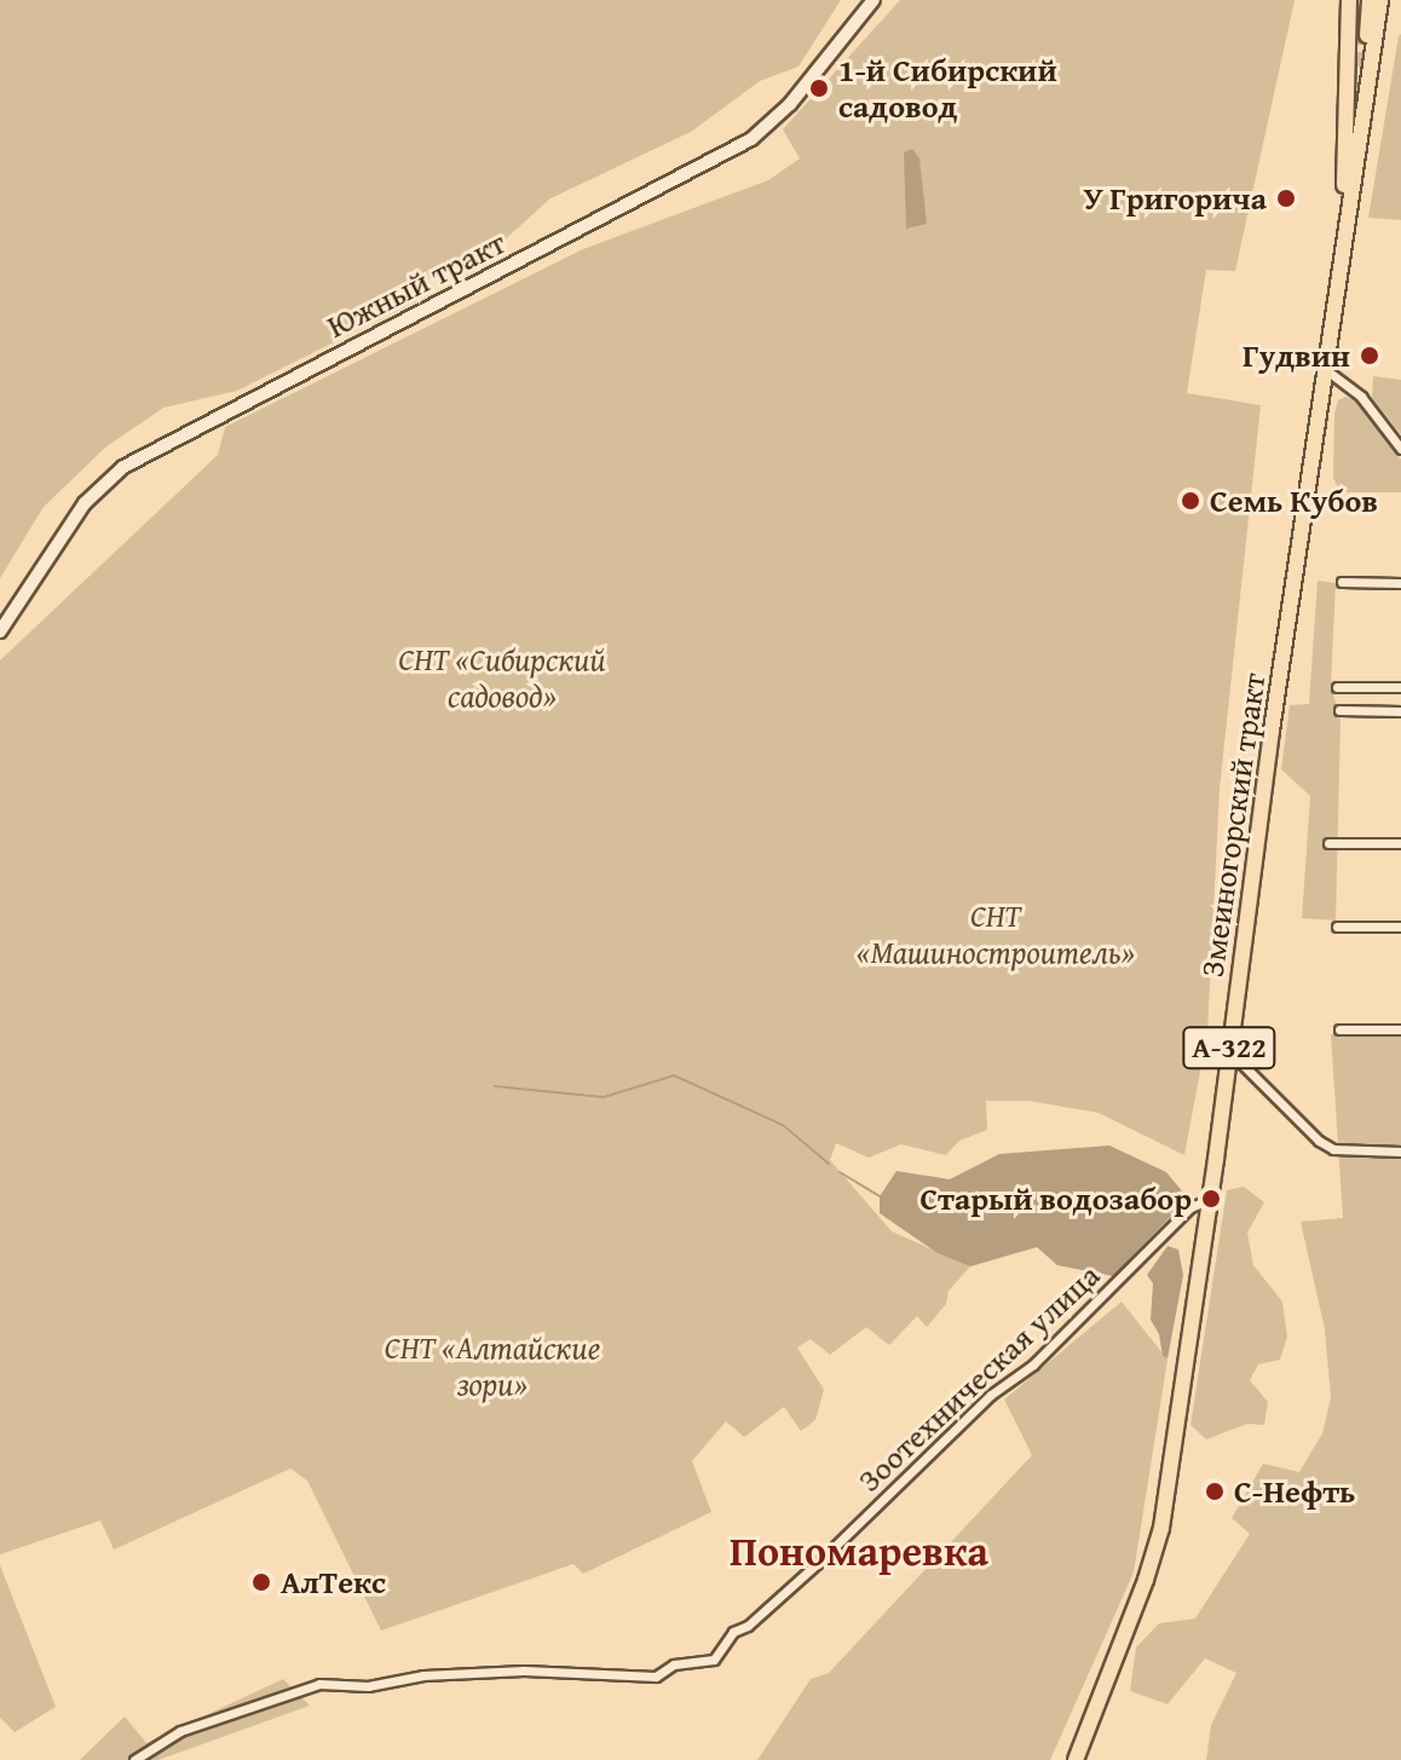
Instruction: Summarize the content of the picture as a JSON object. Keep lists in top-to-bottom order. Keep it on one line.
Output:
{"streets":{"highway":["Змеиногорский тракт","А-322"],"main road":["Южный тракт"],"street":["Зоотехническая улица"]},"crossings":[["Змеиногорский тракт","Зоотехническая улица"]],"districts":["Пономаревка"],"parks":["СНТ «Сибирский садовод»","СНТ «Машиностроитель»","СНТ «Алтайские зори»"],"places":["1-й Сибирский садовод","У Григорича","Гудвин","Семь Кубов","Старый водозабор","С-Нефть","АлТекс"]}
